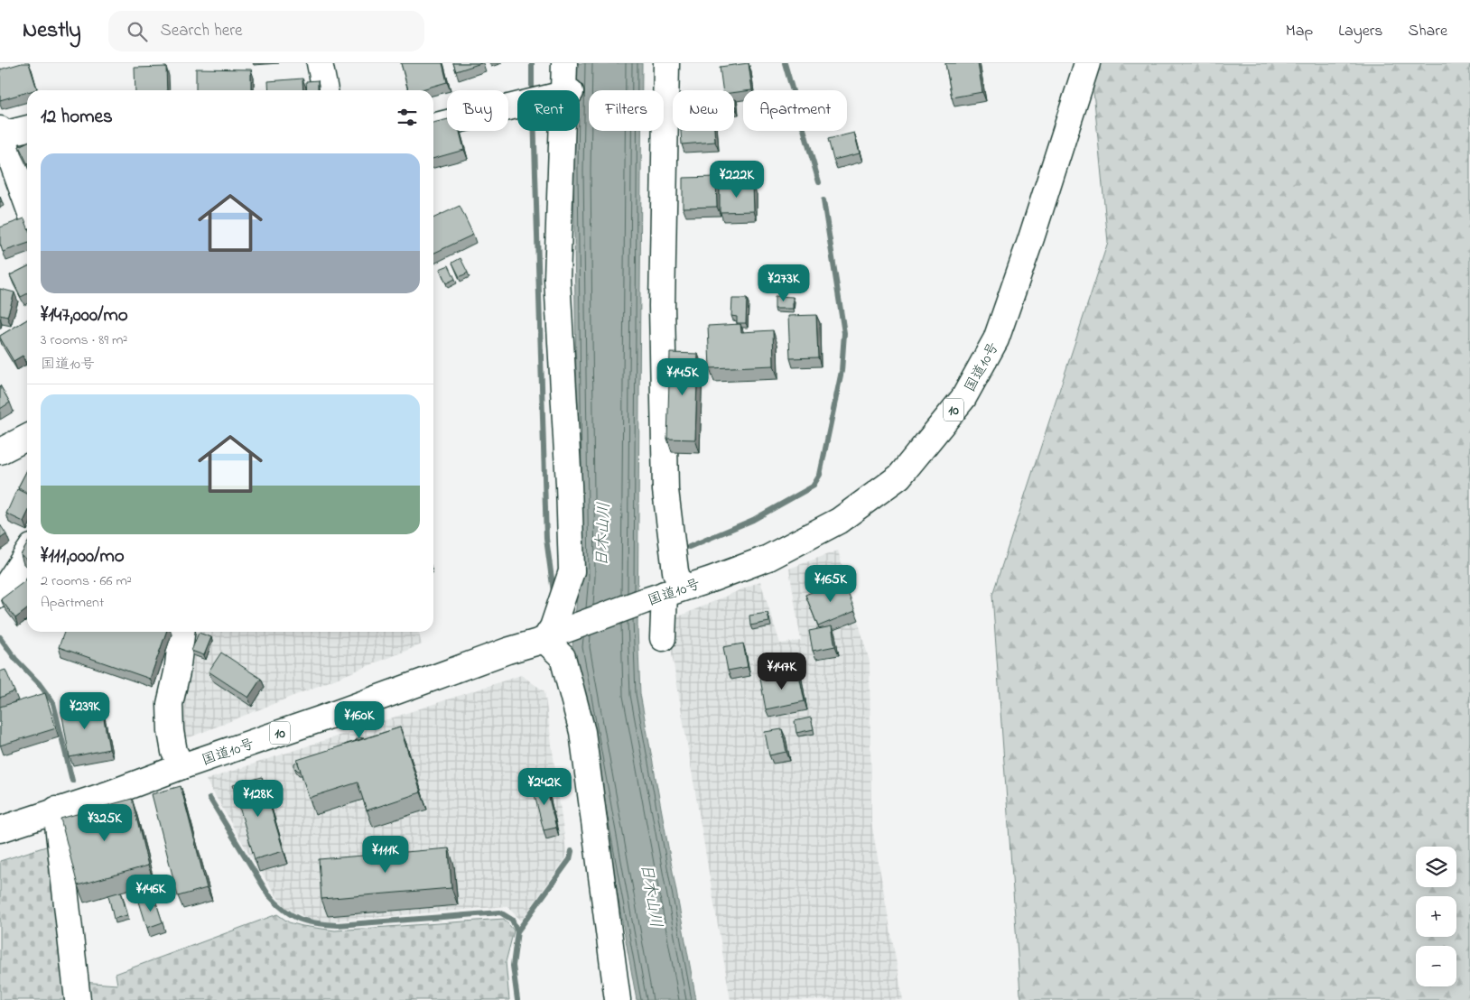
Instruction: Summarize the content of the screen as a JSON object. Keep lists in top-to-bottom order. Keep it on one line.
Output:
{"streets":{"main road":["国道10号","10"]},"water":["日木山川"],"page":{"header":"Nestly","search":"Search here","nav":["Map","Layers","Share"],"chip":["Buy","Rent","Filters","New","Apartment"],"heading":"12 homes","list":[{"name":"¥147,000/mo","note":"3 rooms · 89 m² · 国道10号"},{"name":"¥111,000/mo","note":"2 rooms · 66 m² · Apartment"}],"price":["¥222K","¥273K","¥145K","¥165K","¥147K","¥239K","¥160K","¥242K","¥128K","¥325K","¥111K","¥146K"],"map_buttons":["+","−"]}}
